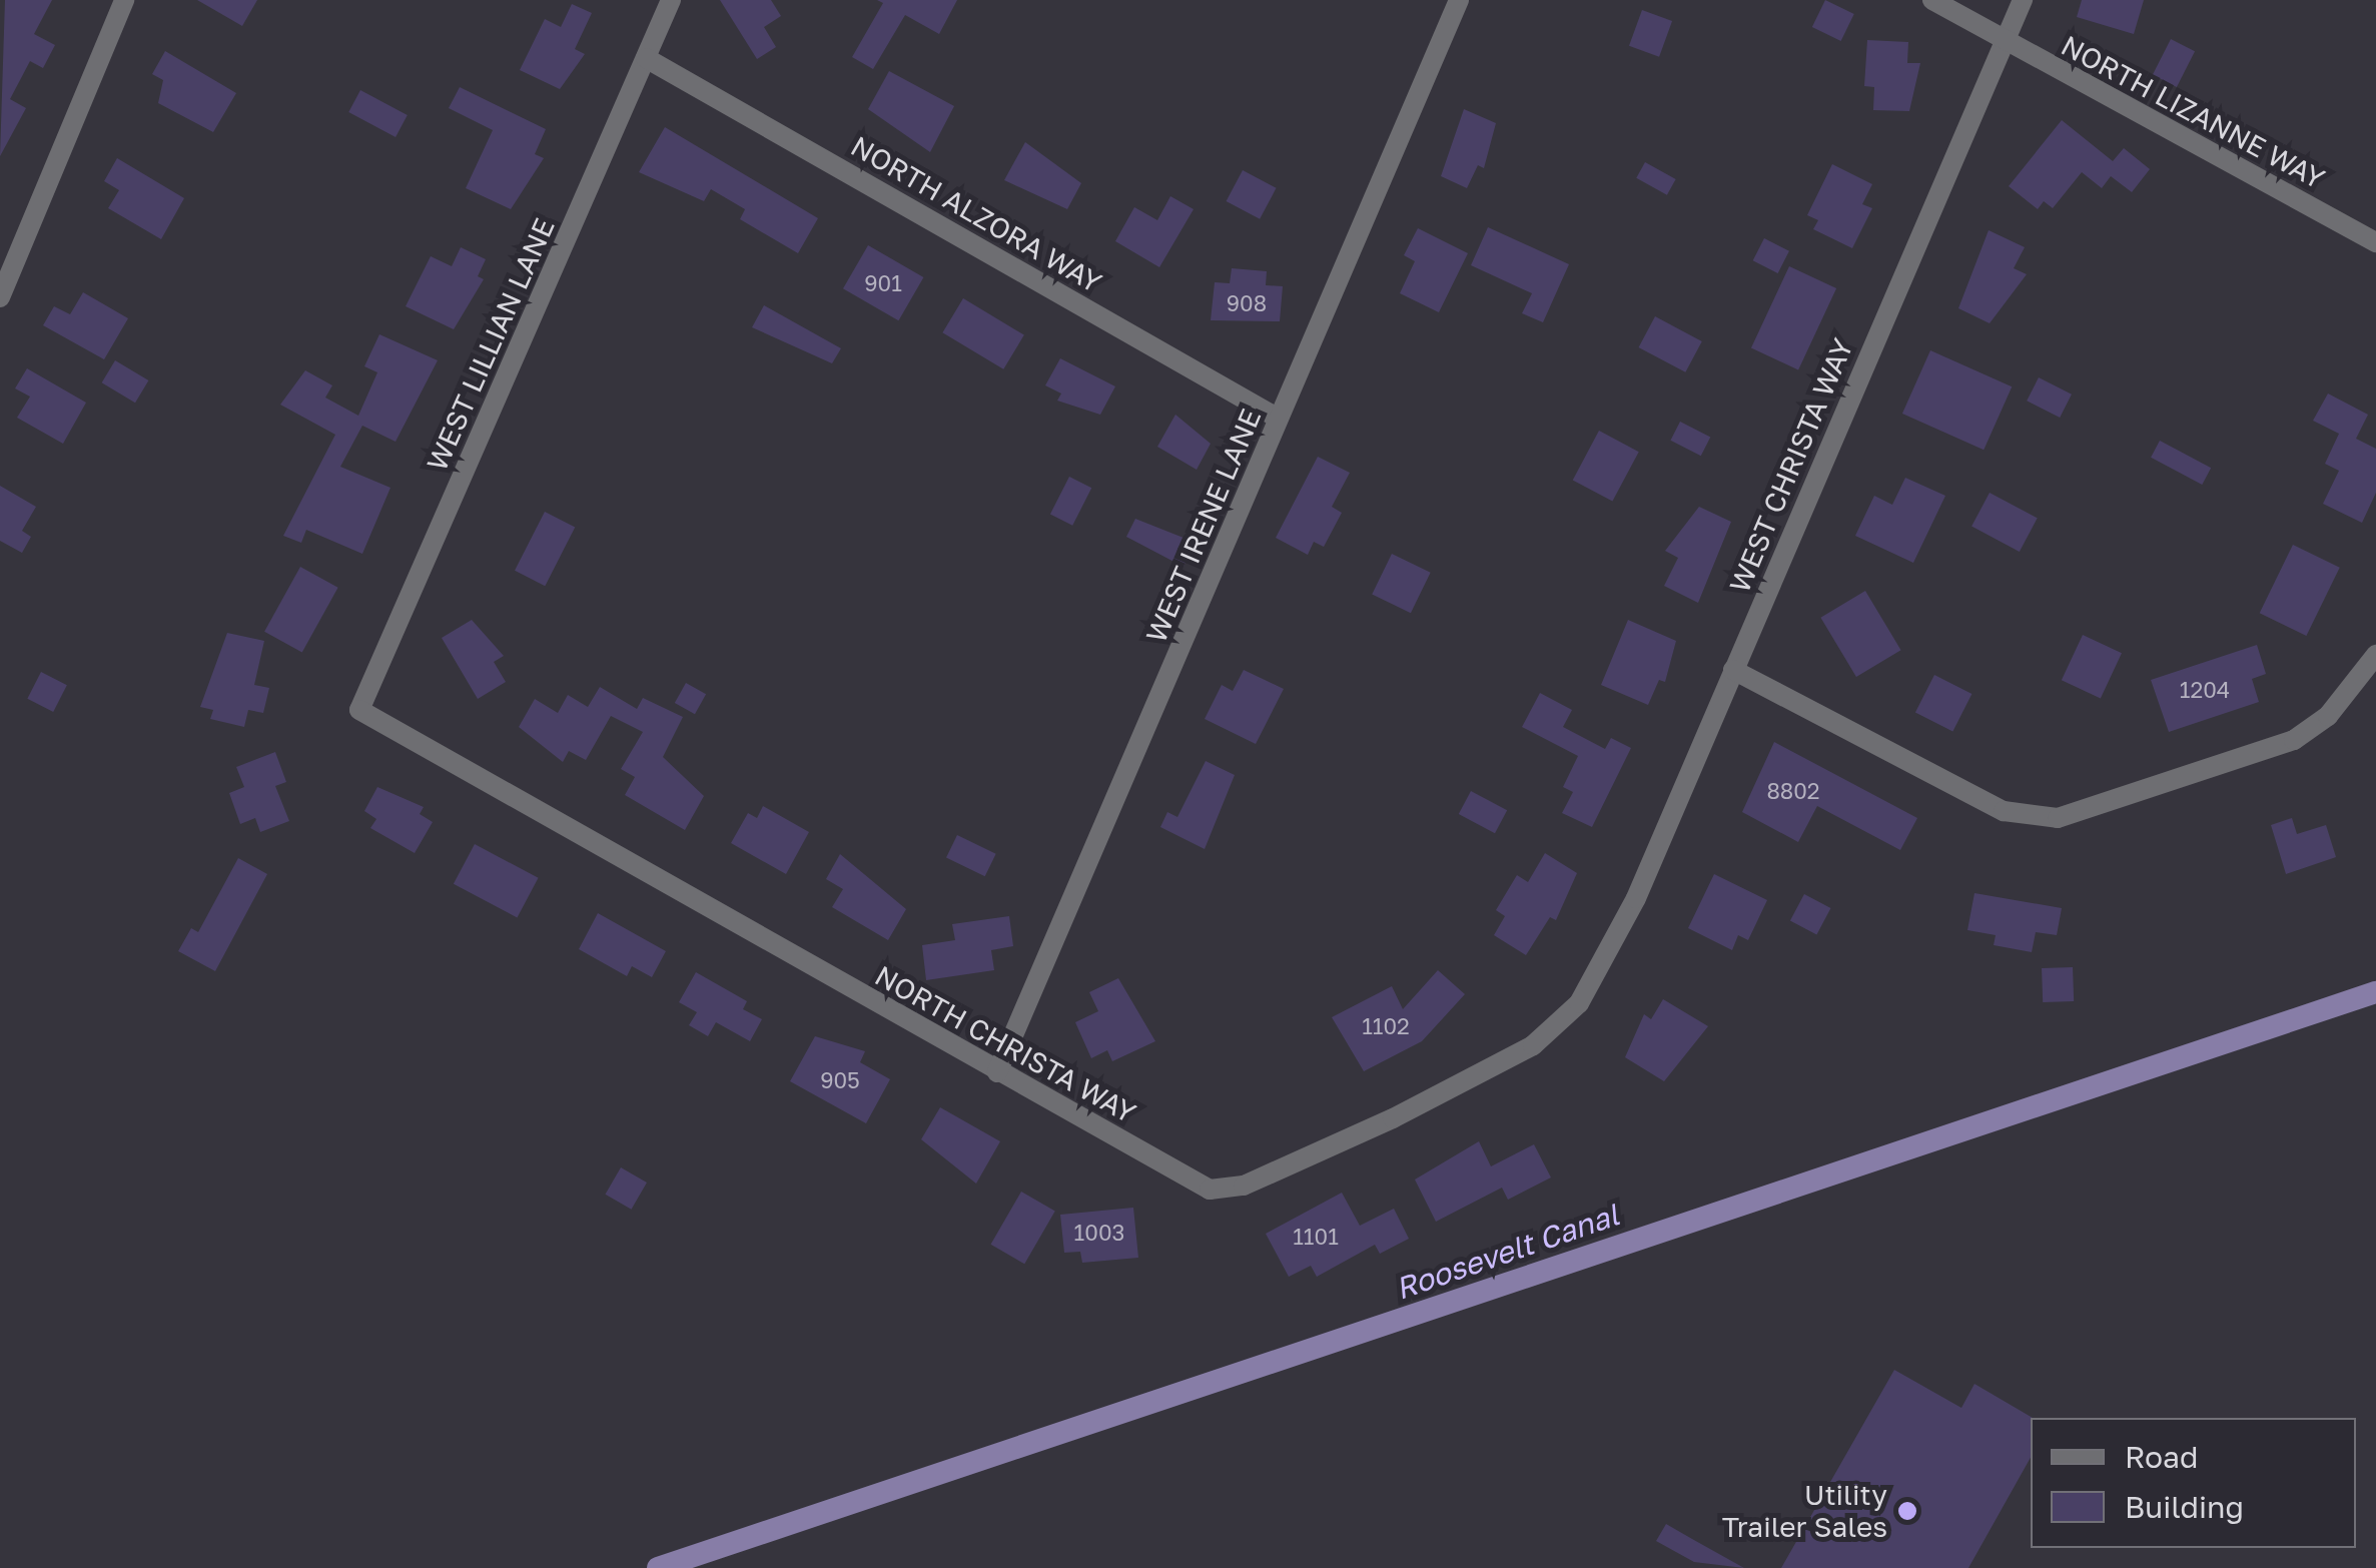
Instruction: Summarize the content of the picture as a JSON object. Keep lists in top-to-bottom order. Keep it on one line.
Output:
{"streets":{"street":["NORTH LIZANNE WAY","NORTH ALZORA WAY","WEST LILLIAN LANE","WEST CHRISTA WAY","WEST IRENE LANE","NORTH CHRISTA WAY"]},"crossings":[["NORTH LIZANNE WAY","WEST CHRISTA WAY"],["NORTH ALZORA WAY","WEST LILLIAN LANE"],["NORTH ALZORA WAY","WEST IRENE LANE"],["WEST LILLIAN LANE","NORTH CHRISTA WAY"],["WEST CHRISTA WAY","NORTH CHRISTA WAY"],["WEST IRENE LANE","NORTH CHRISTA WAY"]],"water":["Roosevelt Canal"],"places":["Utility Trailer Sales"],"house_numbers":["901","908","1204","8802","1102","905","1003","1101"],"legend":["Road","Building"]}
